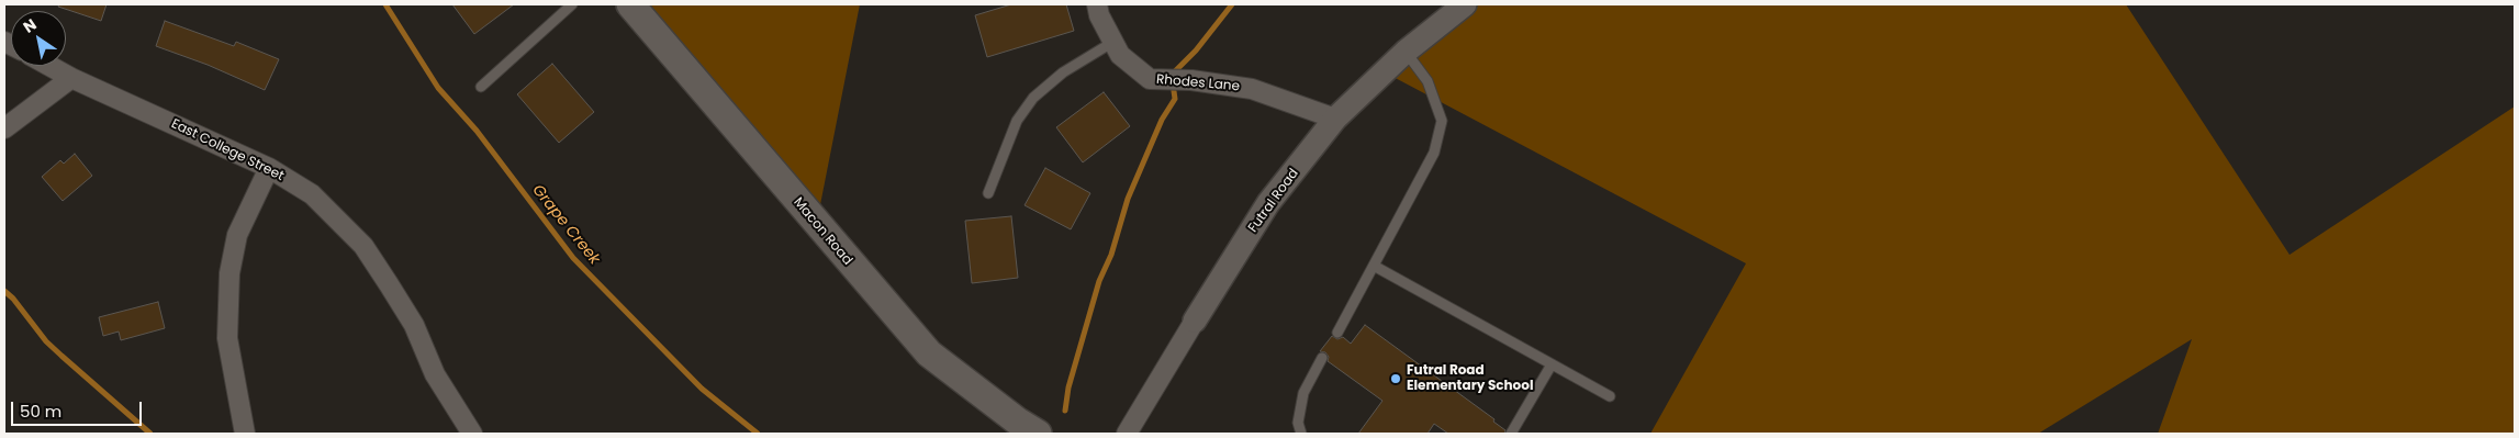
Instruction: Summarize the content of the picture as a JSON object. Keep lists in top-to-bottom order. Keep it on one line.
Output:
{"streets":{"main road":["Macon Road"],"street":["Rhodes Lane","East College Street","Futral Road"]},"crossings":[["Rhodes Lane","Futral Road"]],"water":["Grape Creek"],"places":["Futral Road Elementary School"],"scale_bar":"50 m","north":"top left"}
